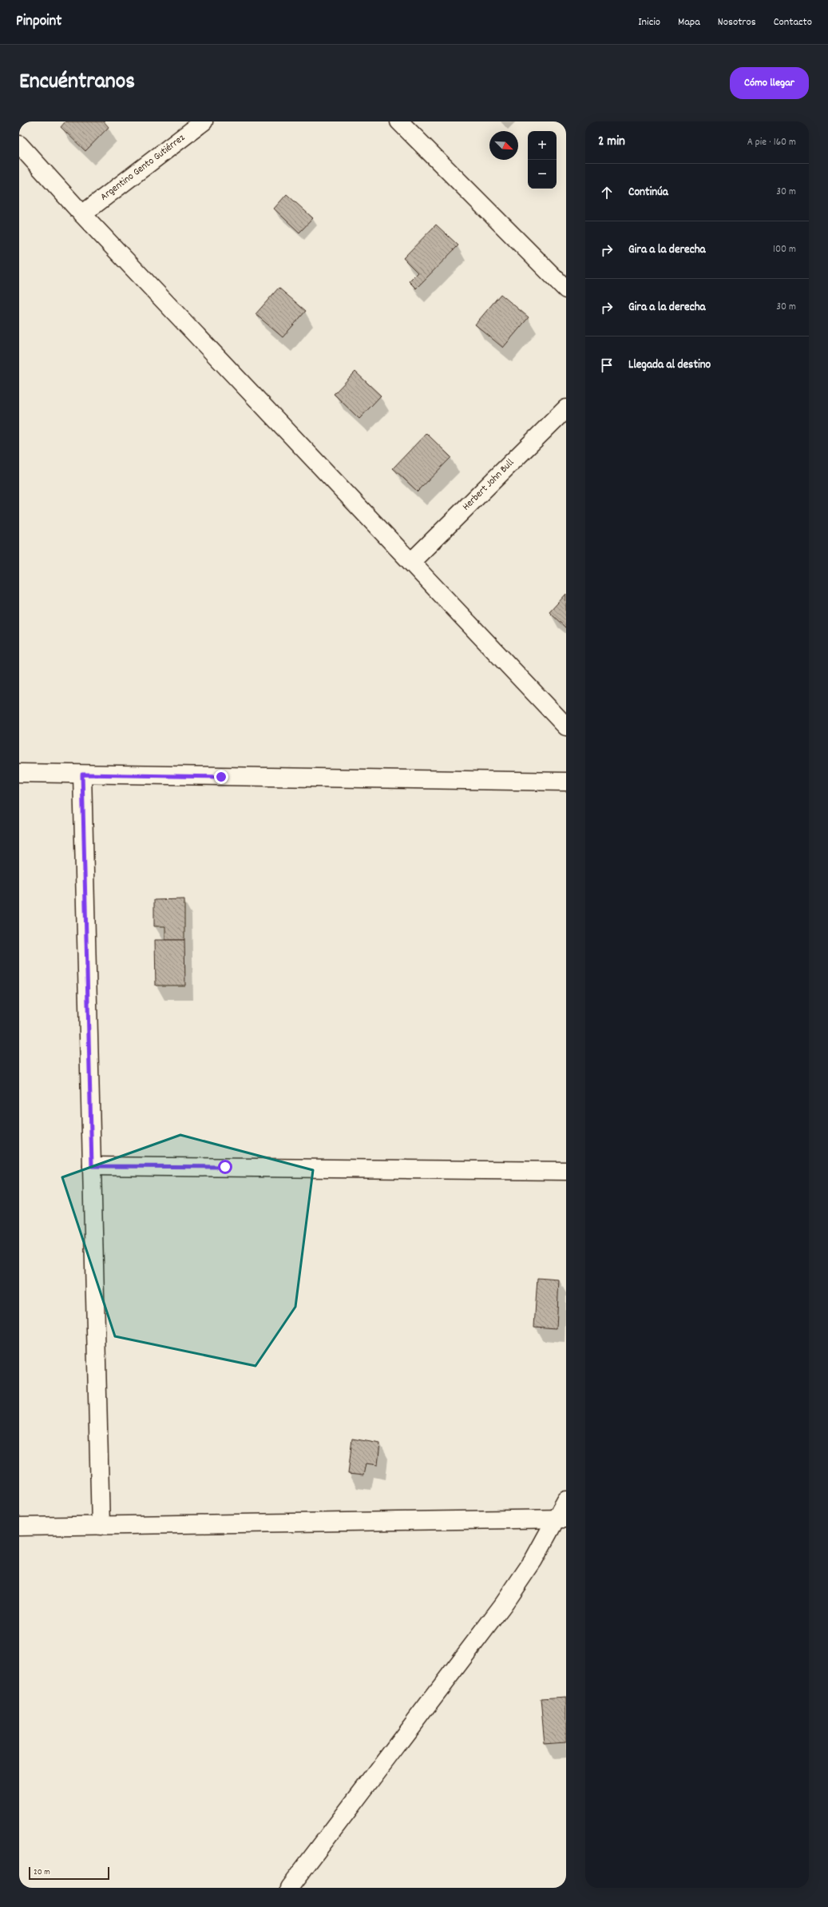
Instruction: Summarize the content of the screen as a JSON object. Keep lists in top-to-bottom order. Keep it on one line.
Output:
{"streets":{"street":["Argentino Gento Gutiérrez","Herbert John Bull"]},"scale_bar":"20 m","north":"bottom right","page":{"header":"Pinpoint","nav":["Inicio","Mapa","Nosotros","Contacto"],"title":"Encuéntranos","buttons":"Cómo llegar","heading":["2 min","A pie · 160 m"],"map_buttons":["+","−"],"list":[["Continúa","30 m"],["Gira a la derecha","100 m"],["Gira a la derecha","30 m"],"Llegada al destino"],"scale":"20 m"}}
